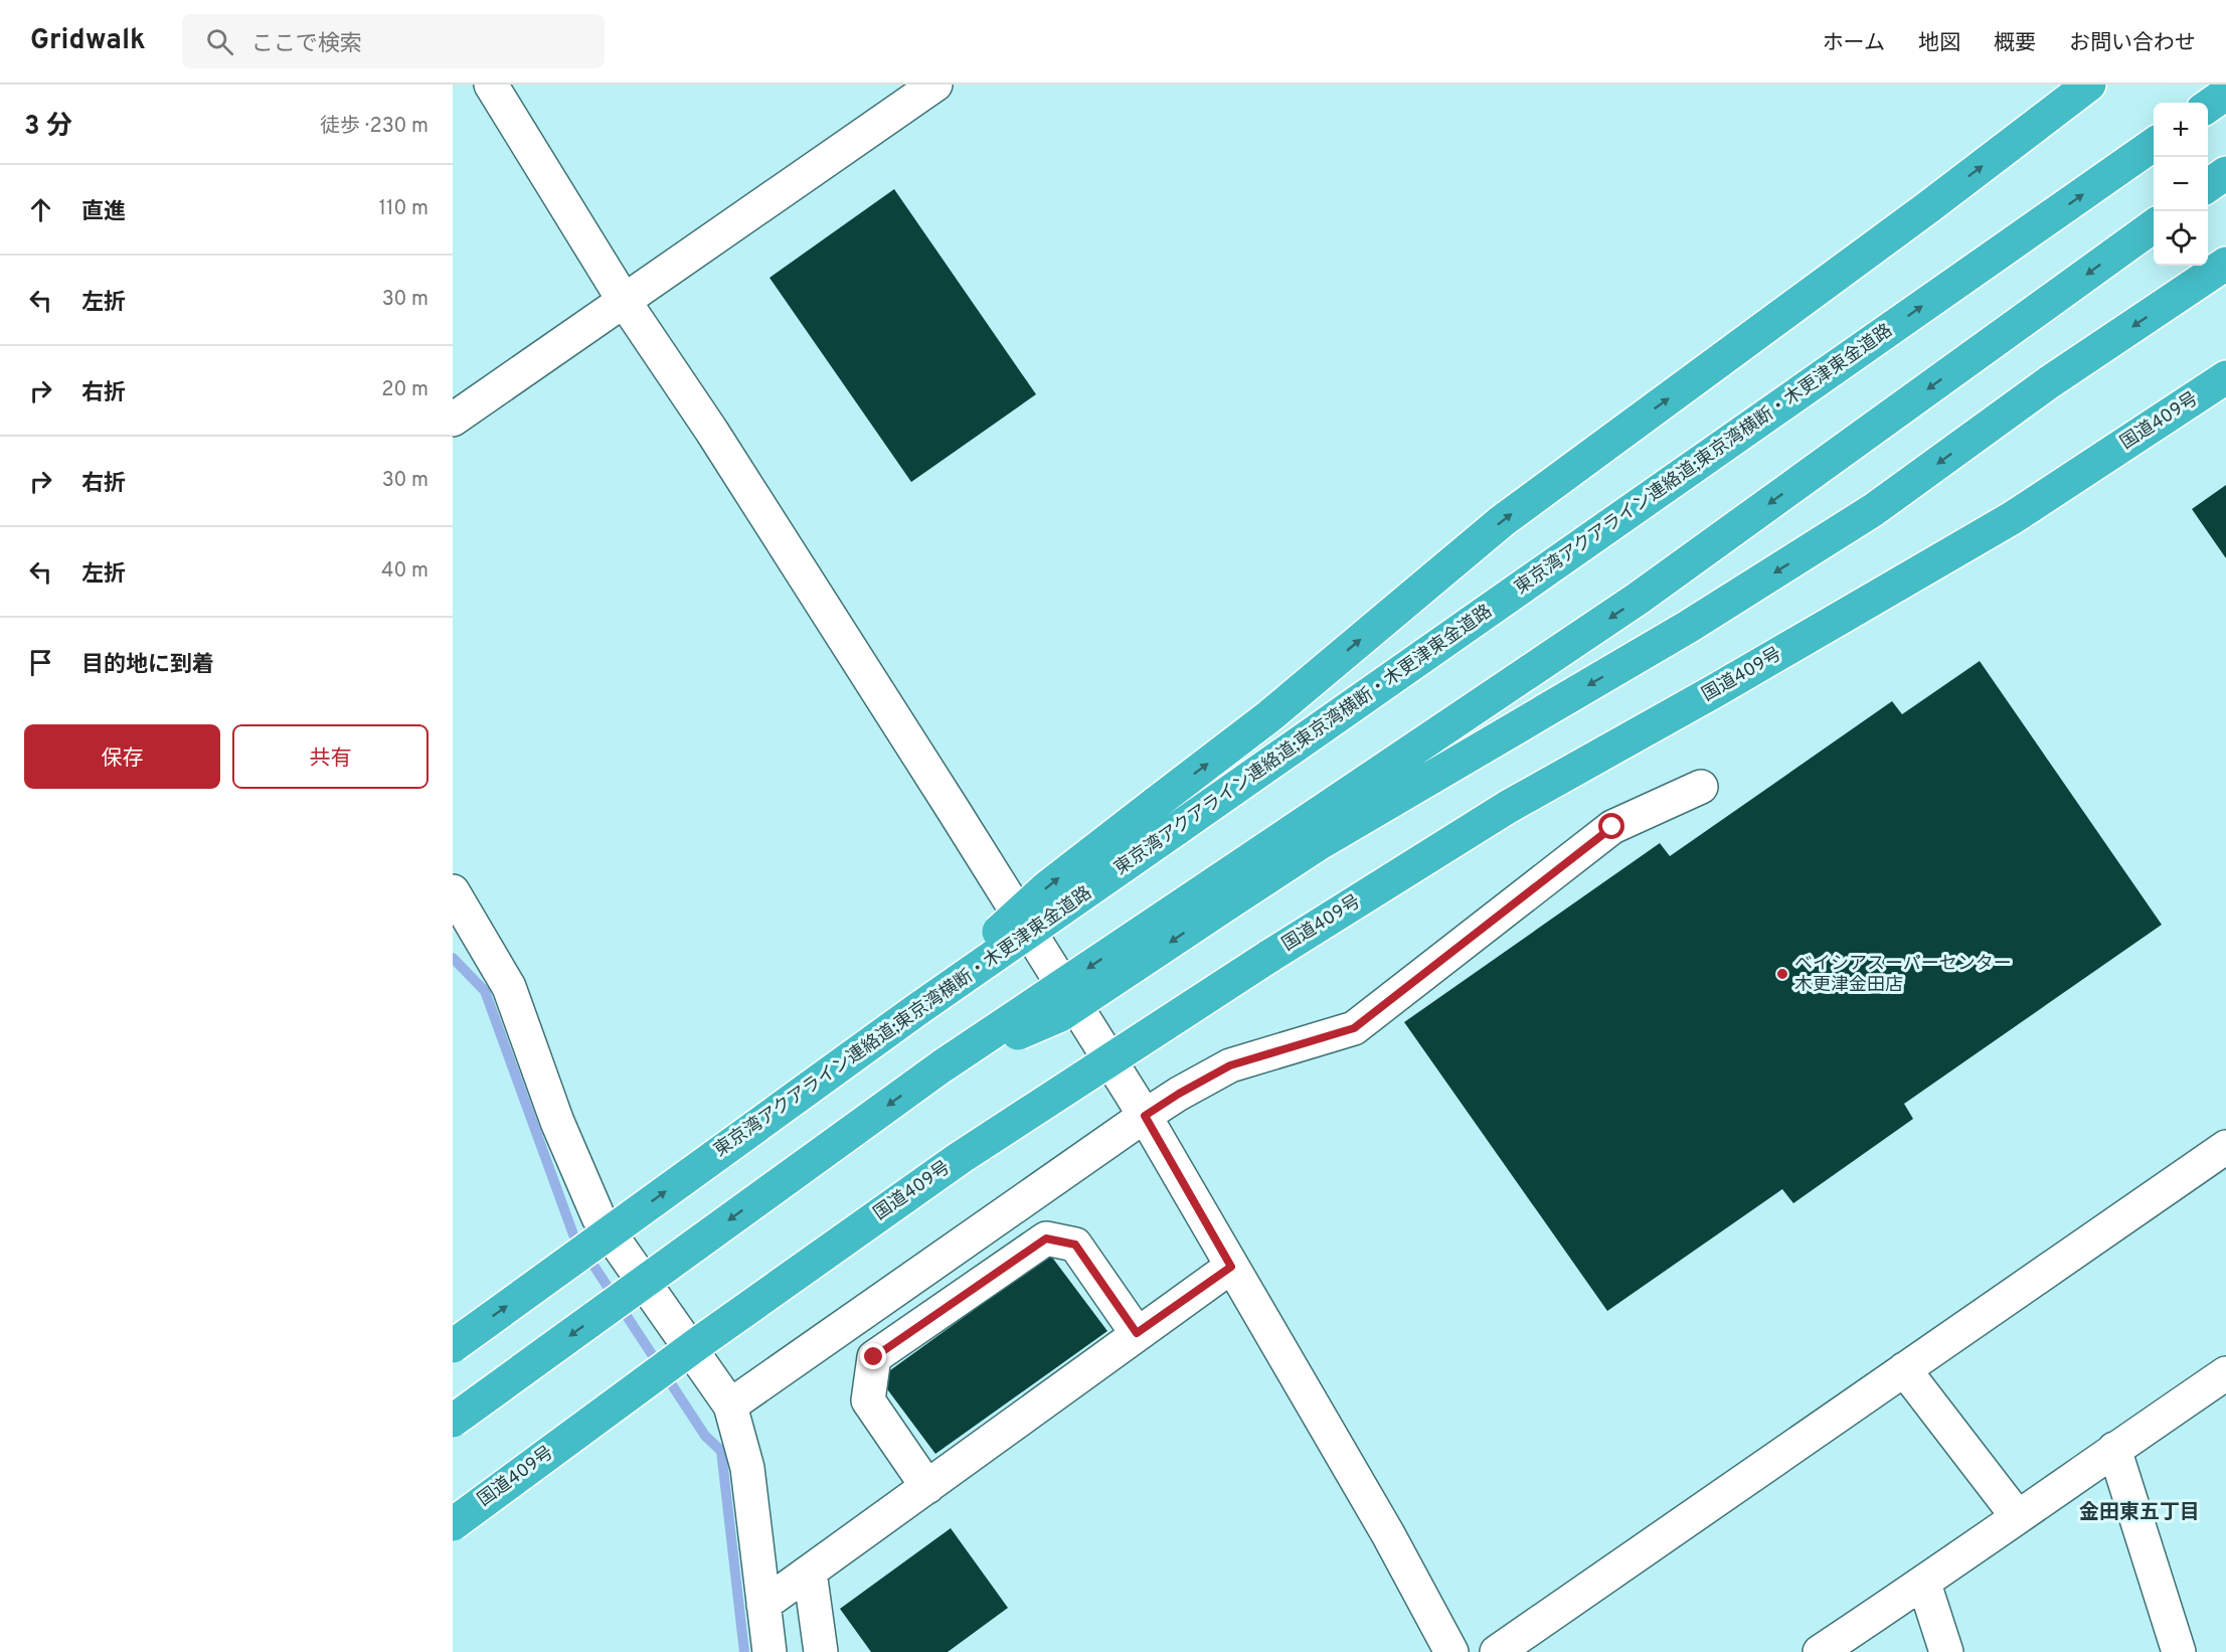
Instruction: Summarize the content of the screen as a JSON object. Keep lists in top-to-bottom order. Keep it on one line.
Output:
{"streets":{"highway":["国道409号","東京湾アクアライン連絡道;東京湾横断・木更津東金道路"]},"districts":["金田東五丁目"],"places":["ベイシアスーパーセンター 木更津金田店"],"page":{"header":"Gridwalk","search":"ここで検索","nav":["ホーム","地図","概要","お問い合わせ"],"heading":["3 分","徒歩 · 230 m"],"map_buttons":["+","−"],"list":[["直進","110 m"],["左折","30 m"],["右折","20 m"],["右折","30 m"],["左折","40 m"],"目的地に到着"],"buttons":["保存","共有"]}}
